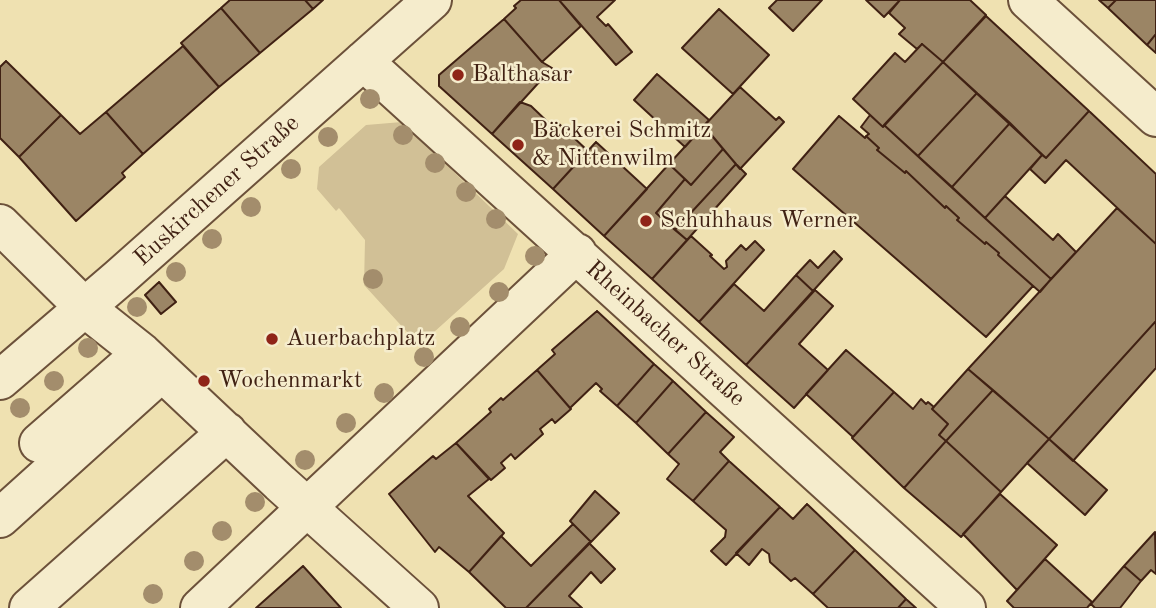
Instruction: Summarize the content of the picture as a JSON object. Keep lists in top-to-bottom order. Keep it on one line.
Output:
{"streets":{"street":["Euskirchener Straße","Rheinbacher Straße"]},"crossings":[["Euskirchener Straße","Rheinbacher Straße"]],"places":["Balthasar","Bäckerei Schmitz & Nittenwilm","Schuhhaus Werner","Auerbachplatz","Wochenmarkt"]}
